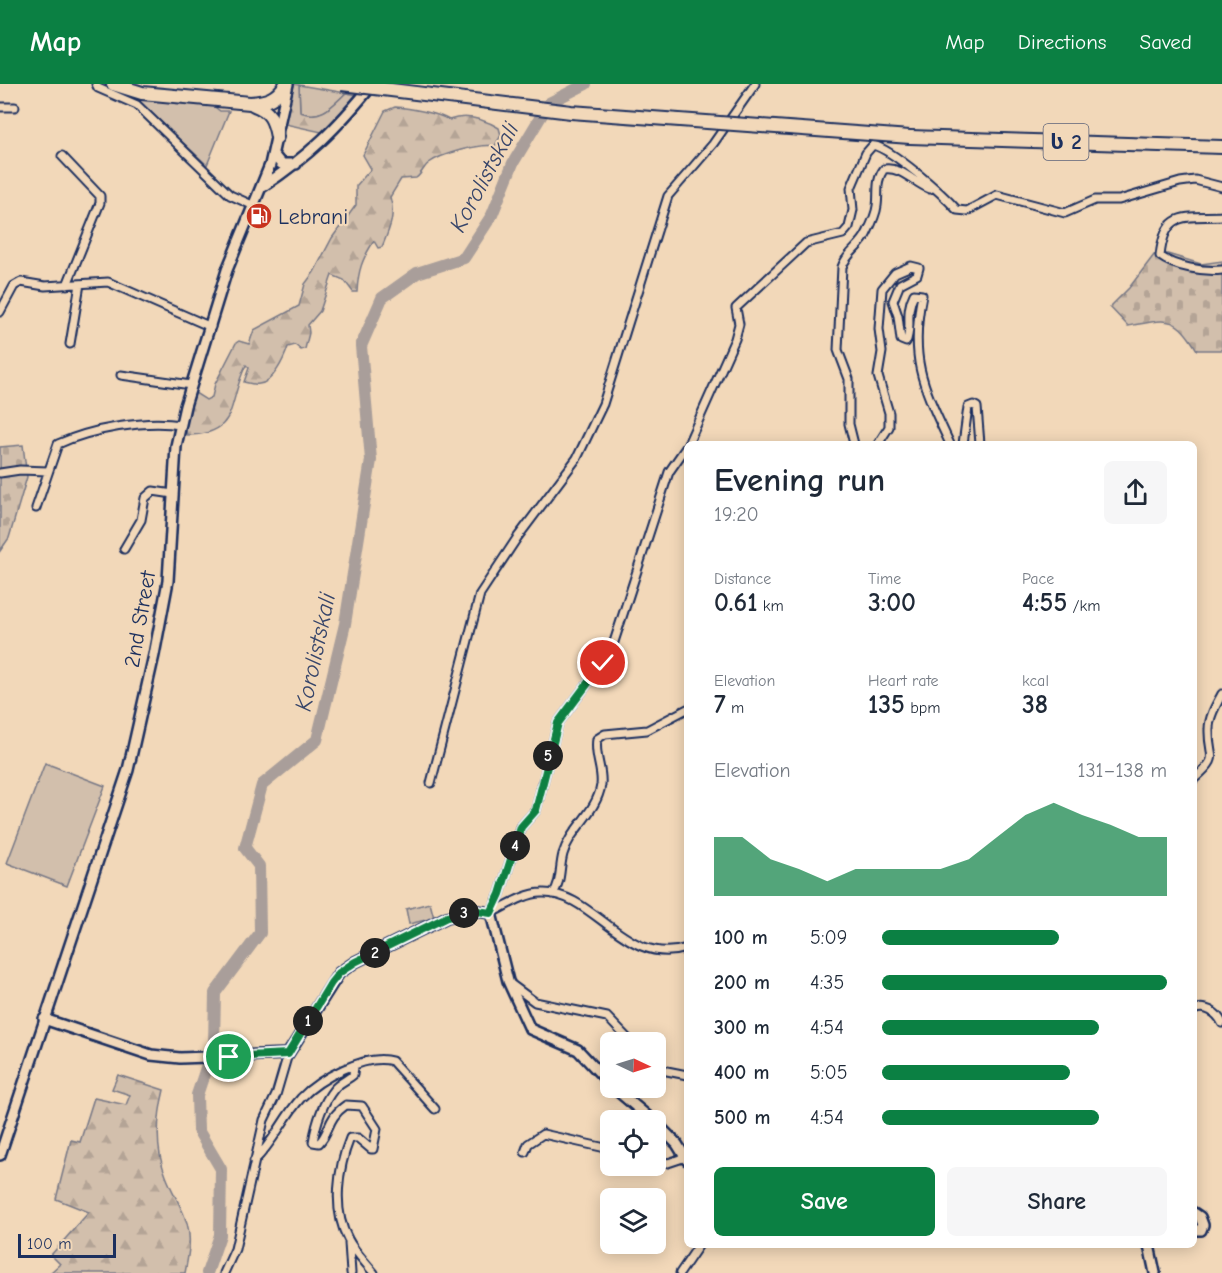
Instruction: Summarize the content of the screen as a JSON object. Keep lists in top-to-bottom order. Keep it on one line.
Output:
{"streets":{"highway":["ს 2"],"street":["2nd Street"]},"water":["Korolistskali"],"places":{"fuel station":["Lebrani"]},"scale_bar":"100 m","north":"right","page":{"header":"Map","nav":["Map","Directions","Saved"],"heading":["Evening run","19:20"],"stats":[["Distance","0.61 km"],["Time","3:00"],["Pace","4:55 /km"],["Elevation","7 m"],["Heart rate","135 bpm"],["kcal","38"]],"pins":["5","4","3","2","1"],"chart":["Elevation","131–138 m"],"list":[{"name":"100 m","note":"5:09"},{"name":"200 m","note":"4:35"},{"name":"300 m","note":"4:54"},{"name":"400 m","note":"5:05"},{"name":"500 m","note":"4:54"}],"buttons":["Save","Share"],"scale":"100 m"}}
